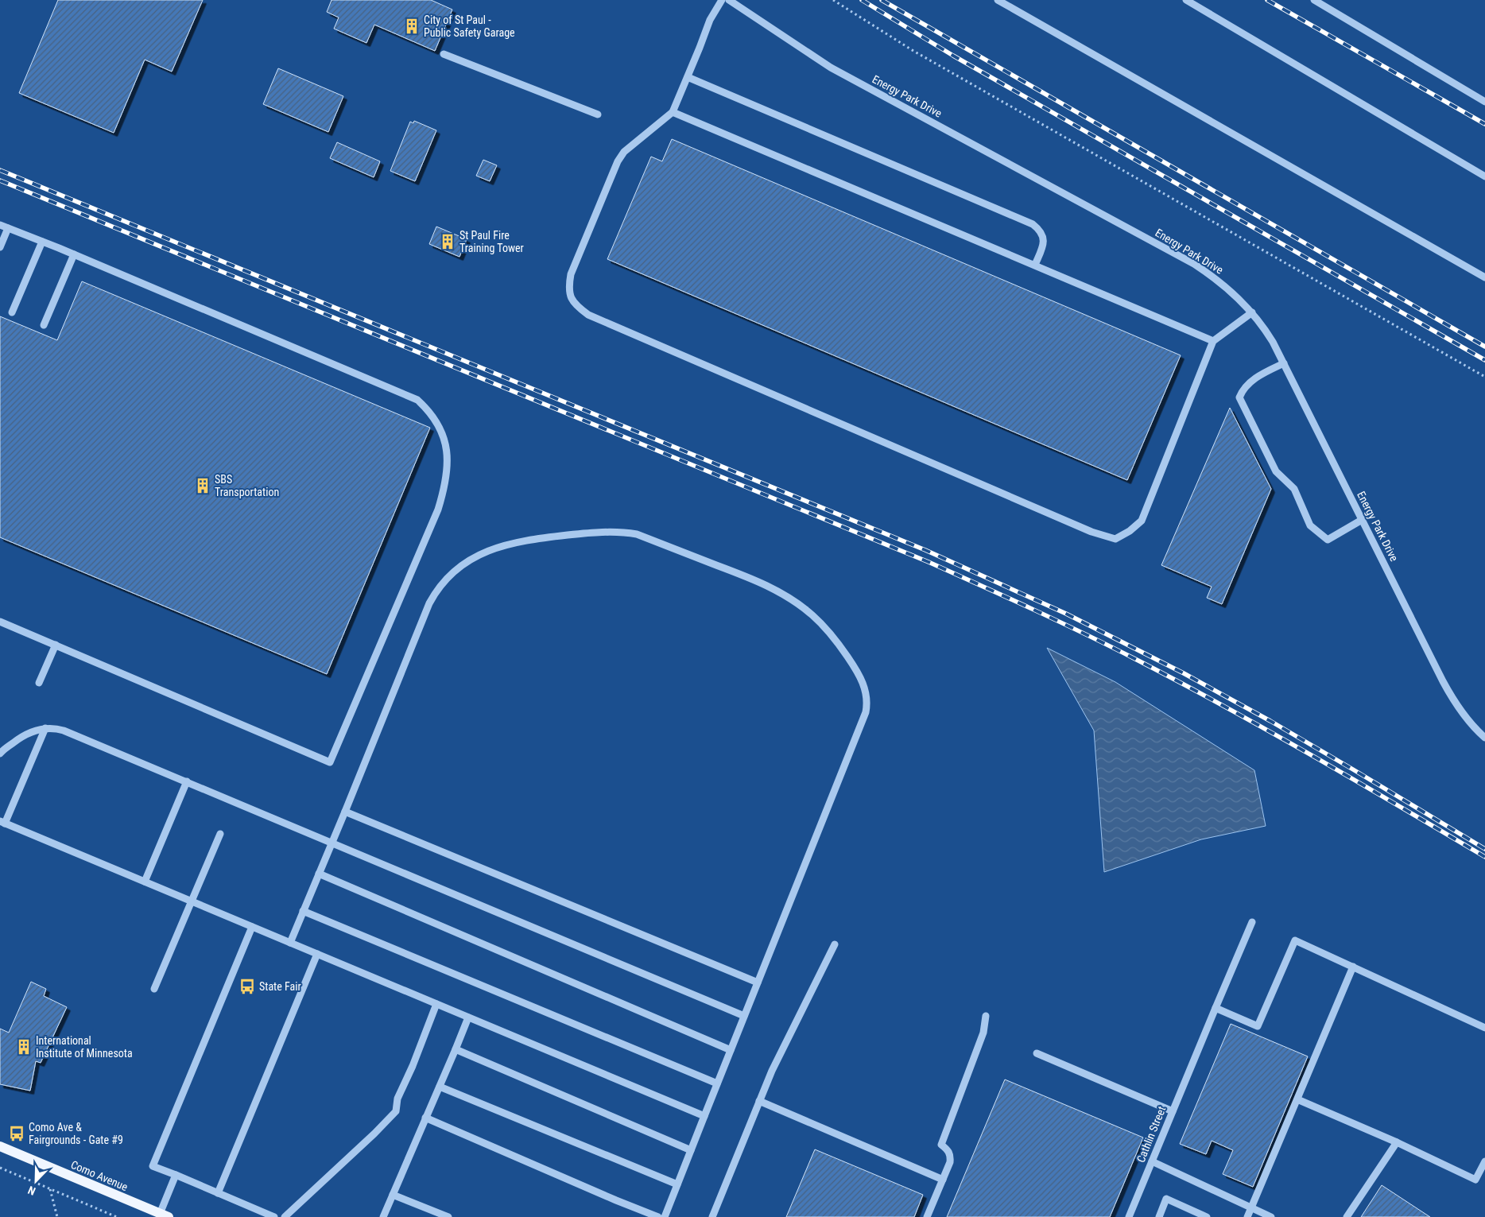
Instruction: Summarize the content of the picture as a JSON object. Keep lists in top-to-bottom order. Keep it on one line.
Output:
{"streets":{"main road":["Como Avenue"],"street":["Energy Park Drive","Cathlin Street"]},"places":{"building":["City of St Paul - Public Safety Garage","St Paul Fire Training Tower","SBS Transportation","International Institute of Minnesota"],"bus stop":["State Fair","Como Ave & Fairgrounds - Gate #9"]},"north":"bottom left"}
